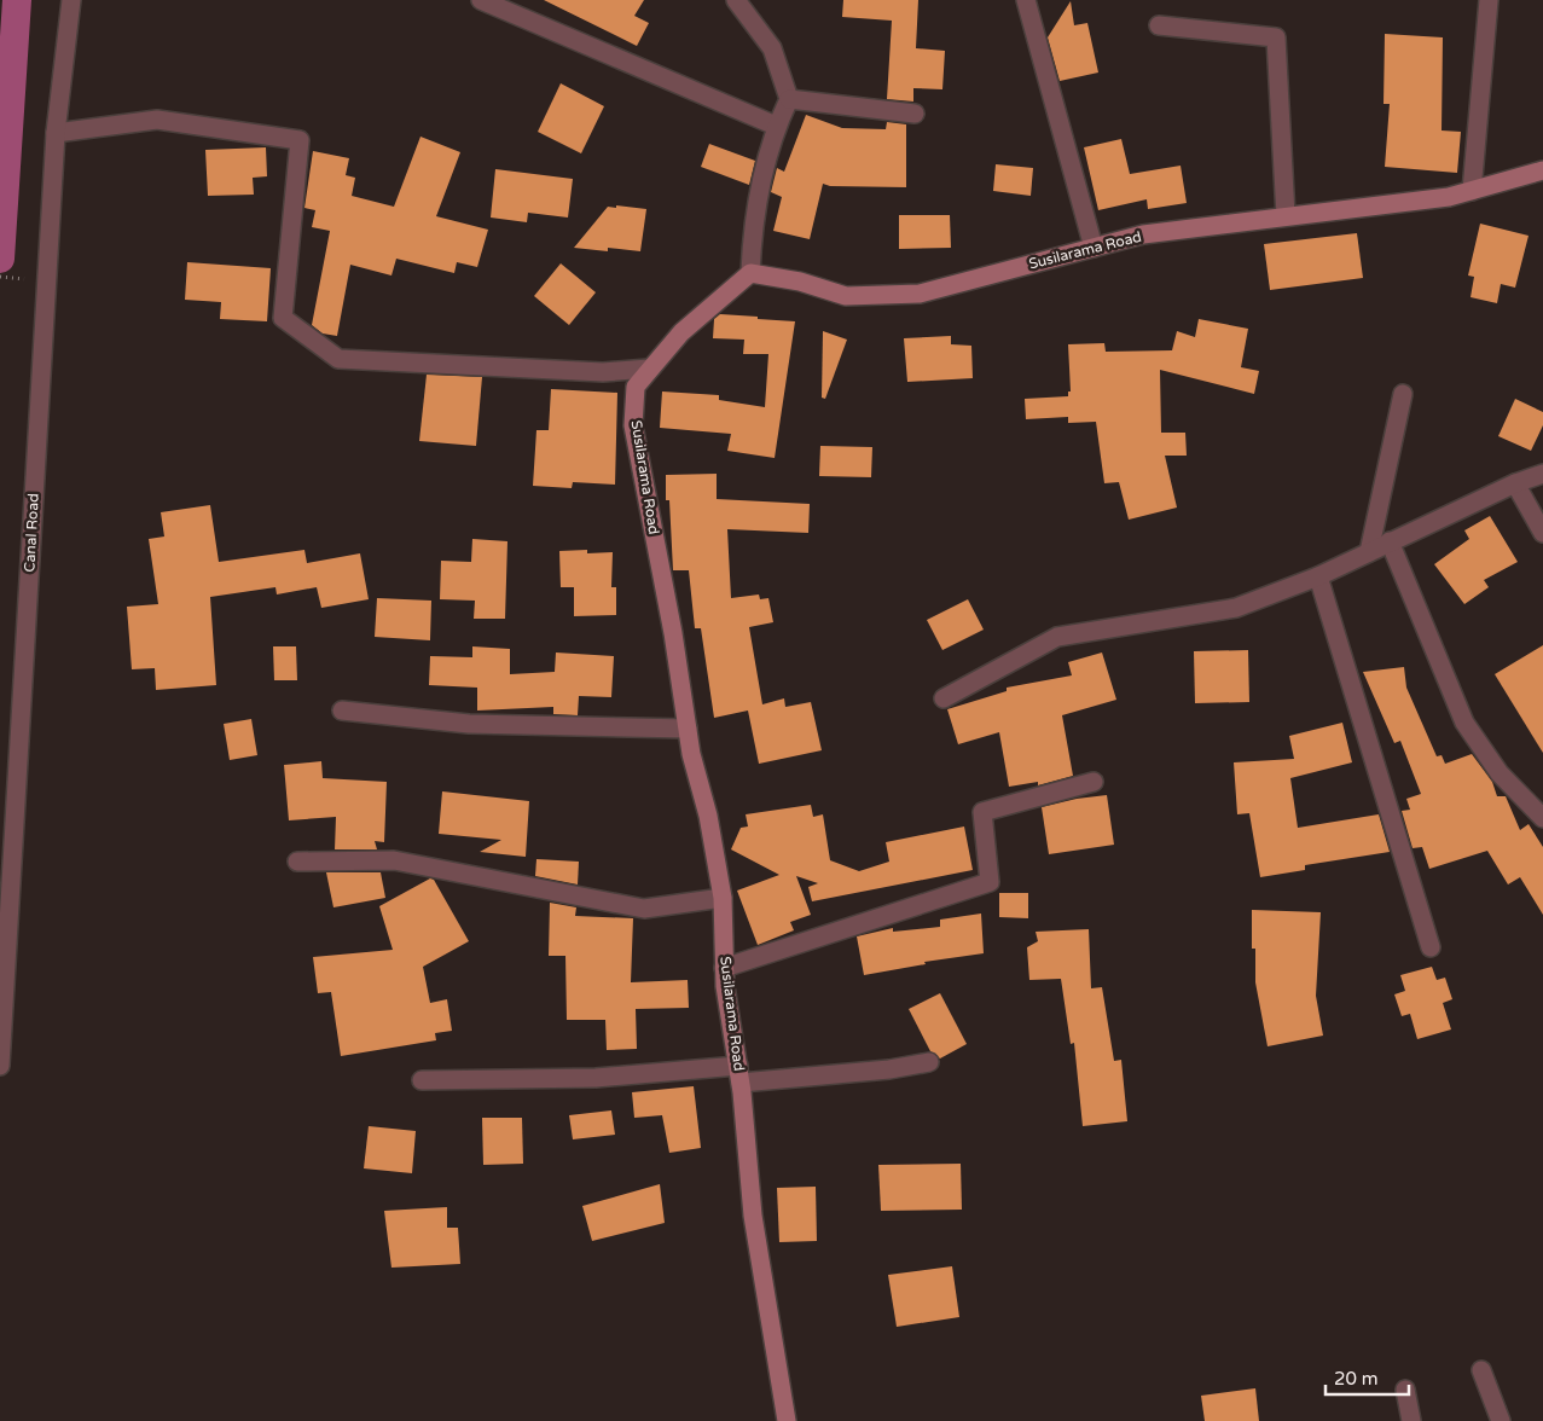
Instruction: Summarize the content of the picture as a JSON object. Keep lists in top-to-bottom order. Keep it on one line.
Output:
{"streets":{"street":["Susilarama Road","Canal Road"]},"scale_bar":"20 m"}
